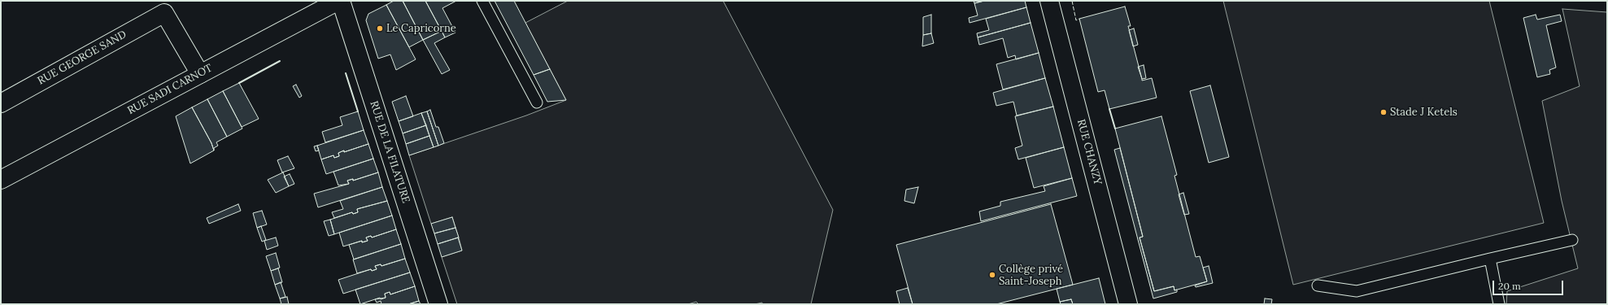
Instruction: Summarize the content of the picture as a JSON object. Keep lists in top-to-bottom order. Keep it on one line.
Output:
{"streets":{"street":["RUE GEORGE SAND","RUE SADI CARNOT","RUE DE LA FILATURE","RUE CHANZY"]},"crossings":[["RUE GEORGE SAND","RUE SADI CARNOT"],["RUE SADI CARNOT","RUE DE LA FILATURE"]],"places":["Le Capricorne","Stade J Ketels","Collège privé Saint-Joseph"],"scale_bar":"20 m"}
